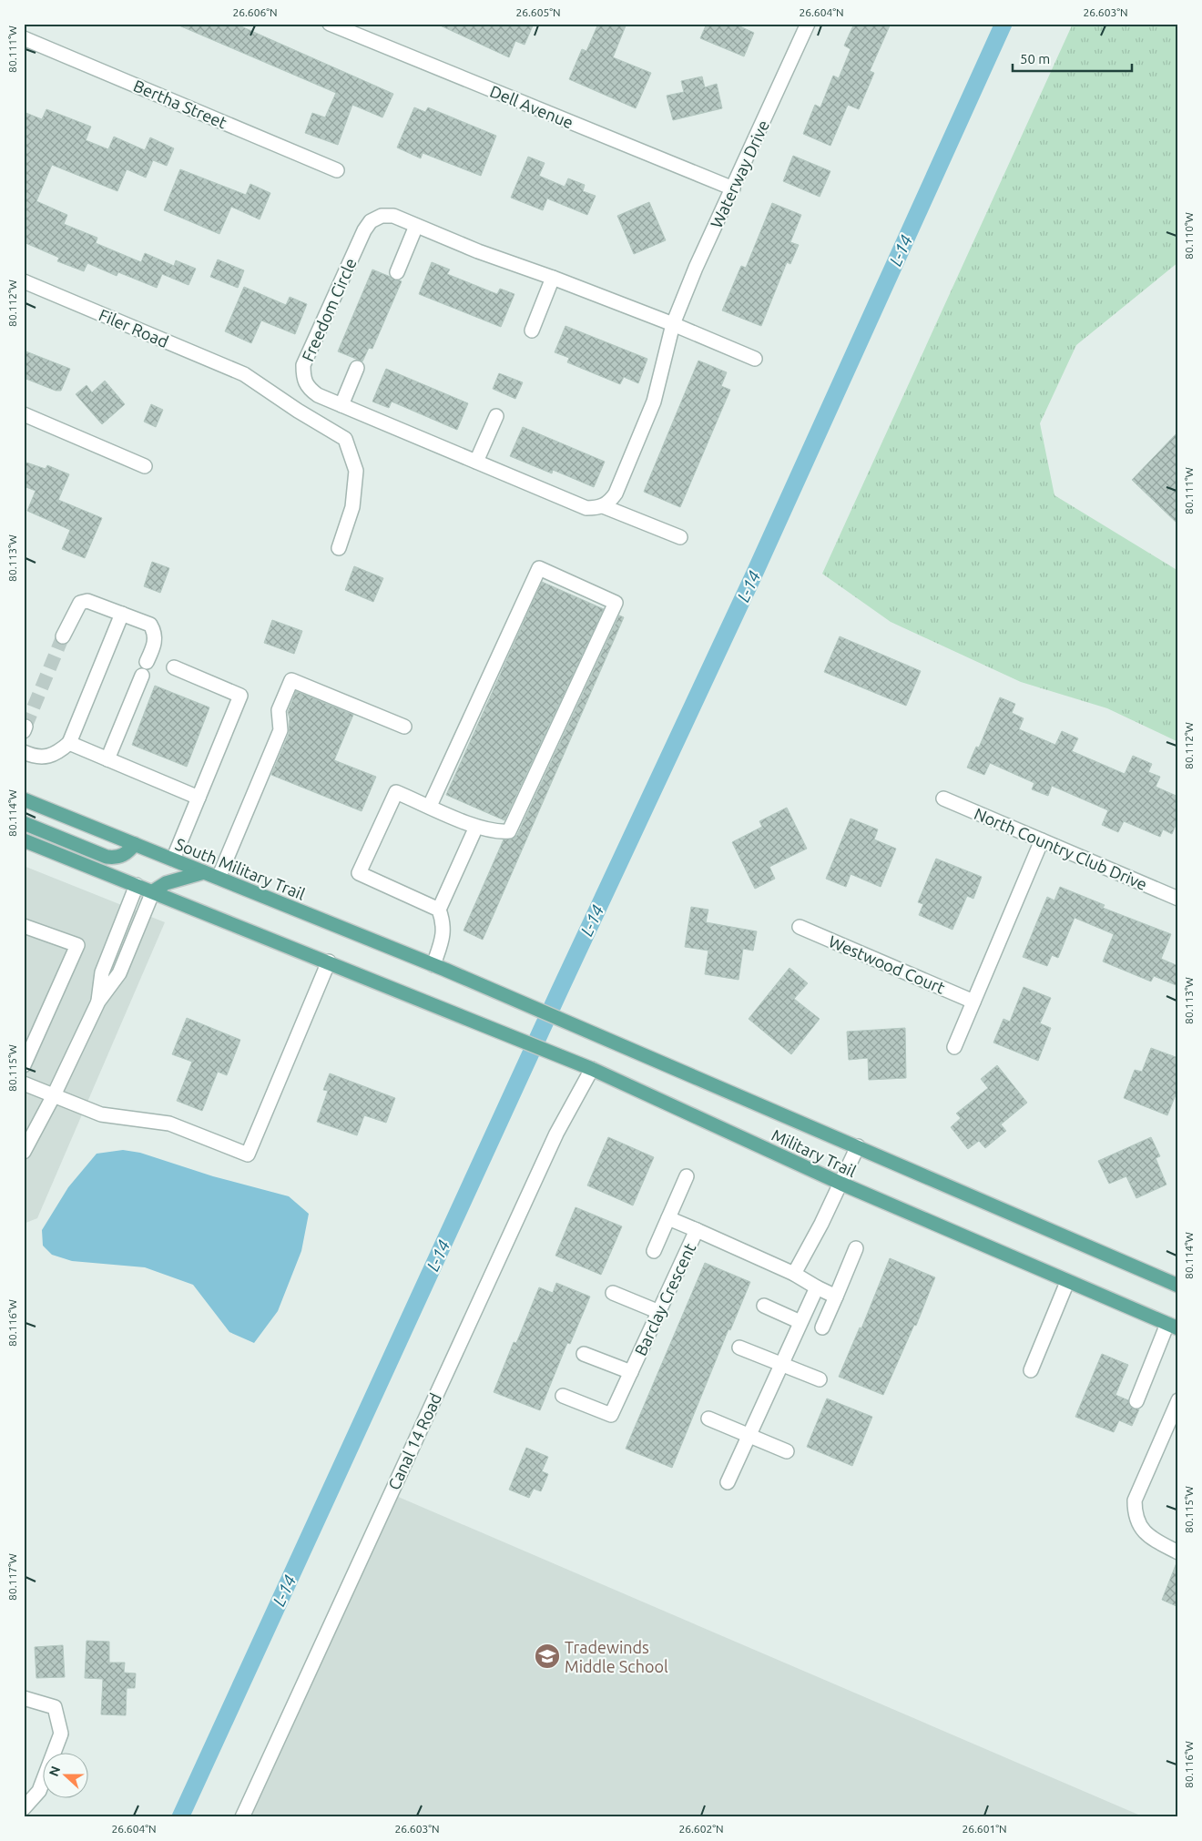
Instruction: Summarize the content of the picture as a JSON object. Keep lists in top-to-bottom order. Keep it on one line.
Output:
{"streets":{"main road":["South Military Trail","Military Trail"],"street":["Bertha Street","Dell Avenue","Waterway Drive","Freedom Circle","Filer Road","North Country Club Drive","Westwood Court","Barclay Crescent","Canal 14 Road"]},"crossings":[["Dell Avenue","Waterway Drive"],["Waterway Drive","Freedom Circle"],["South Military Trail","Military Trail"],["Military Trail","Canal 14 Road"]],"water":["L-14"],"places":{"school or university":["Tradewinds Middle School"]},"scale_bar":"50 m","north":"left","coordinates":["26.606°N","26.605°N","26.604°N","26.603°N","80.111°W","80.110°W","80.112°W","80.113°W","80.114°W","80.115°W","80.116°W","80.117°W","26.602°N","26.601°N"]}
